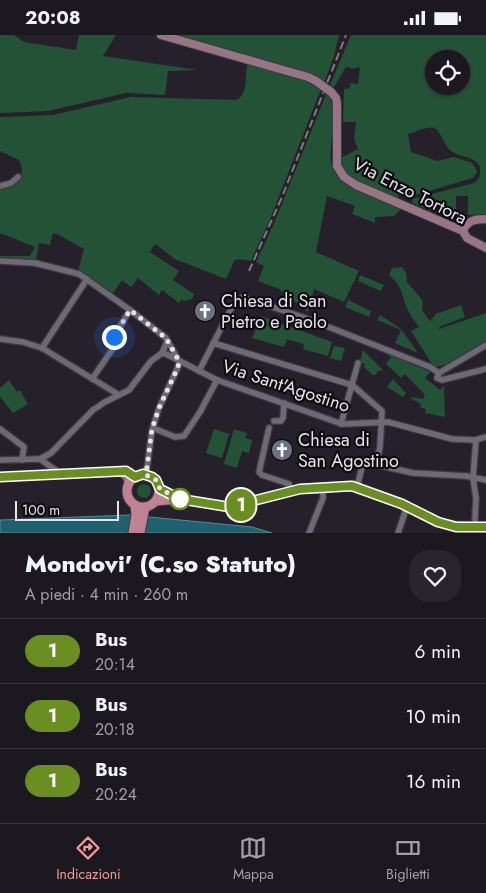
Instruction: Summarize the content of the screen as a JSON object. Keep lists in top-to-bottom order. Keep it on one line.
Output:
{"streets":{"street":["Via Enzo Tortora","Via Sant'Agostino"]},"places":{"church":["Chiesa di San Pietro e Paolo","Chiesa di San Agostino"]},"lines":["bus line 1"],"scale_bar":"100 m","page":{"status":"20:08","on_map":"1","scale":"100 m","heading":["Mondovi' (C.so Statuto)","A piedi · 4 min · 260 m"],"list":[{"mark":"1","name":"Bus","note":"20:14","value":"6 min"},{"mark":"1","name":"Bus","note":"20:18","value":"10 min"},{"mark":"1","name":"Bus","note":"20:24","value":"16 min"}],"tabs":["Indicazioni","Mappa","Biglietti"]}}
